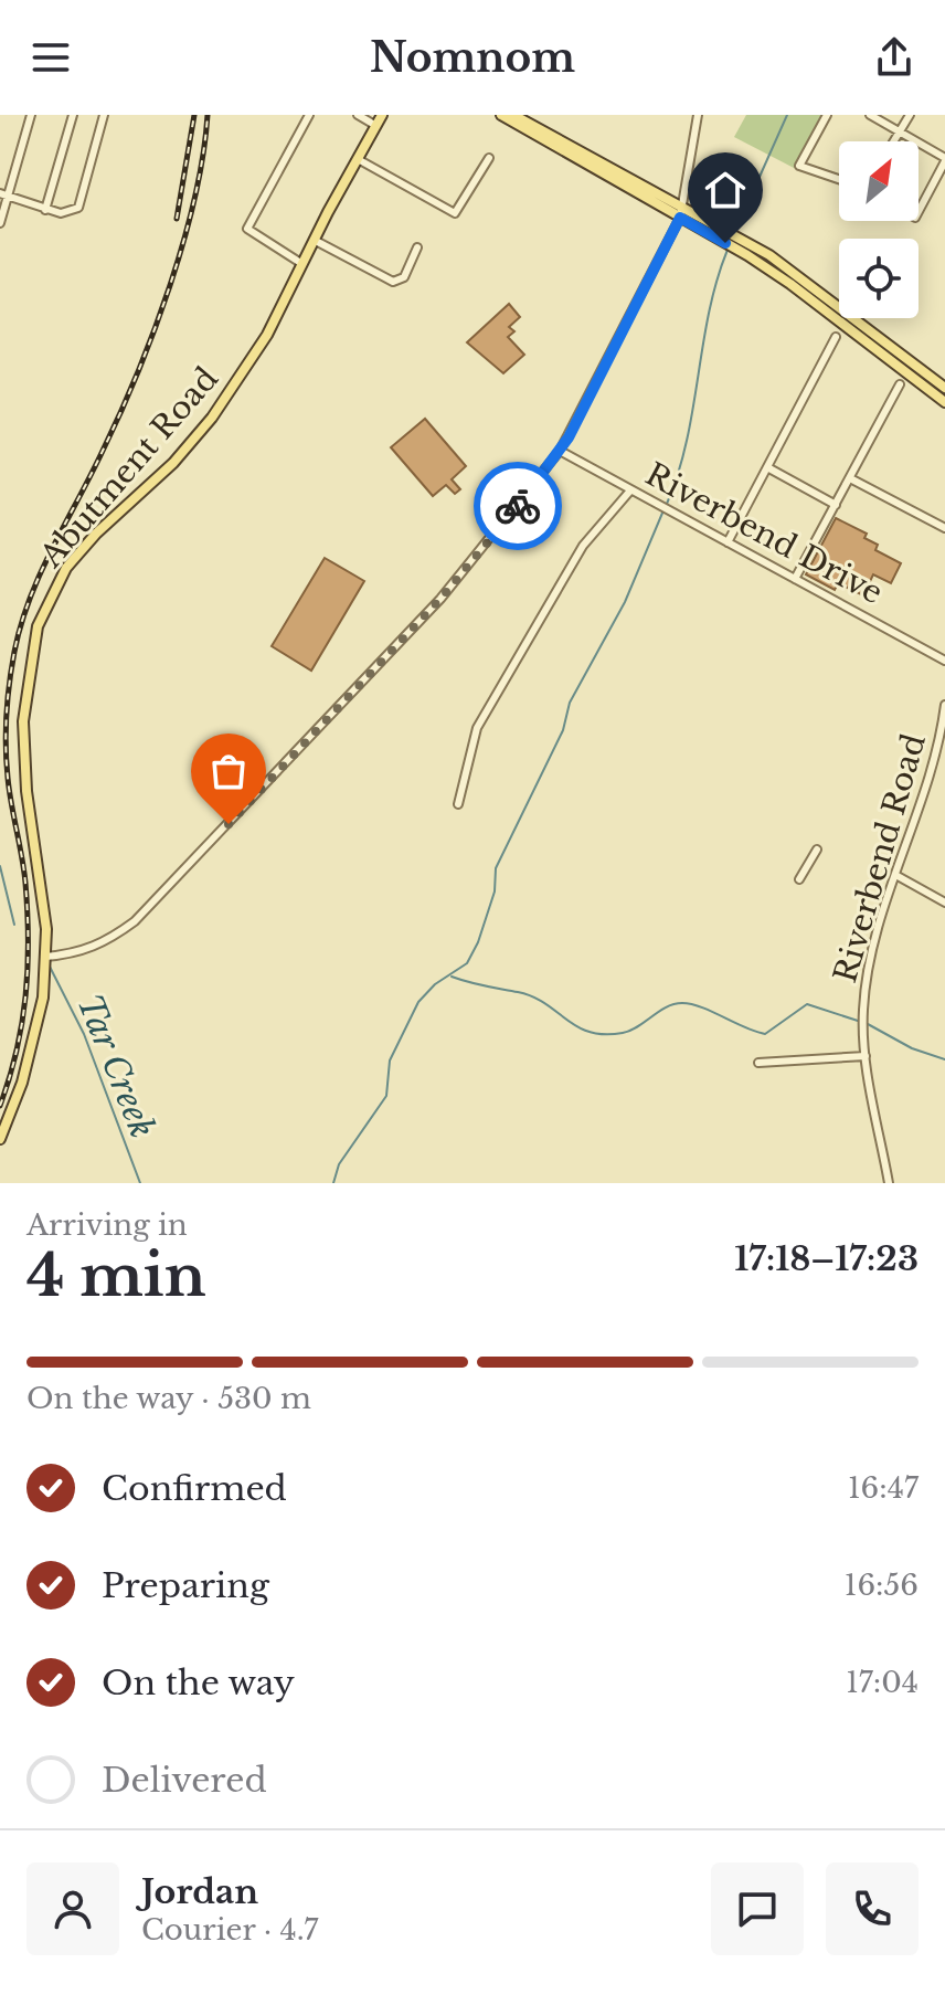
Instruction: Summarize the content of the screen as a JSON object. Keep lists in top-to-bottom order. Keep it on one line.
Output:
{"streets":{"main road":["Abutment Road"],"street":["Riverbend Drive","Riverbend Road"]},"water":["Tar Creek"],"north":"top right","page":{"header":"Nomnom","heading":["4 min","Arriving in","17:18–17:23"],"panel":["Jordan","Courier · 4.7"],"bar":"On the way · 530 m","list":[["Confirmed","16:47"],["Preparing","16:56"],["On the way","17:04"],"Delivered"]}}
